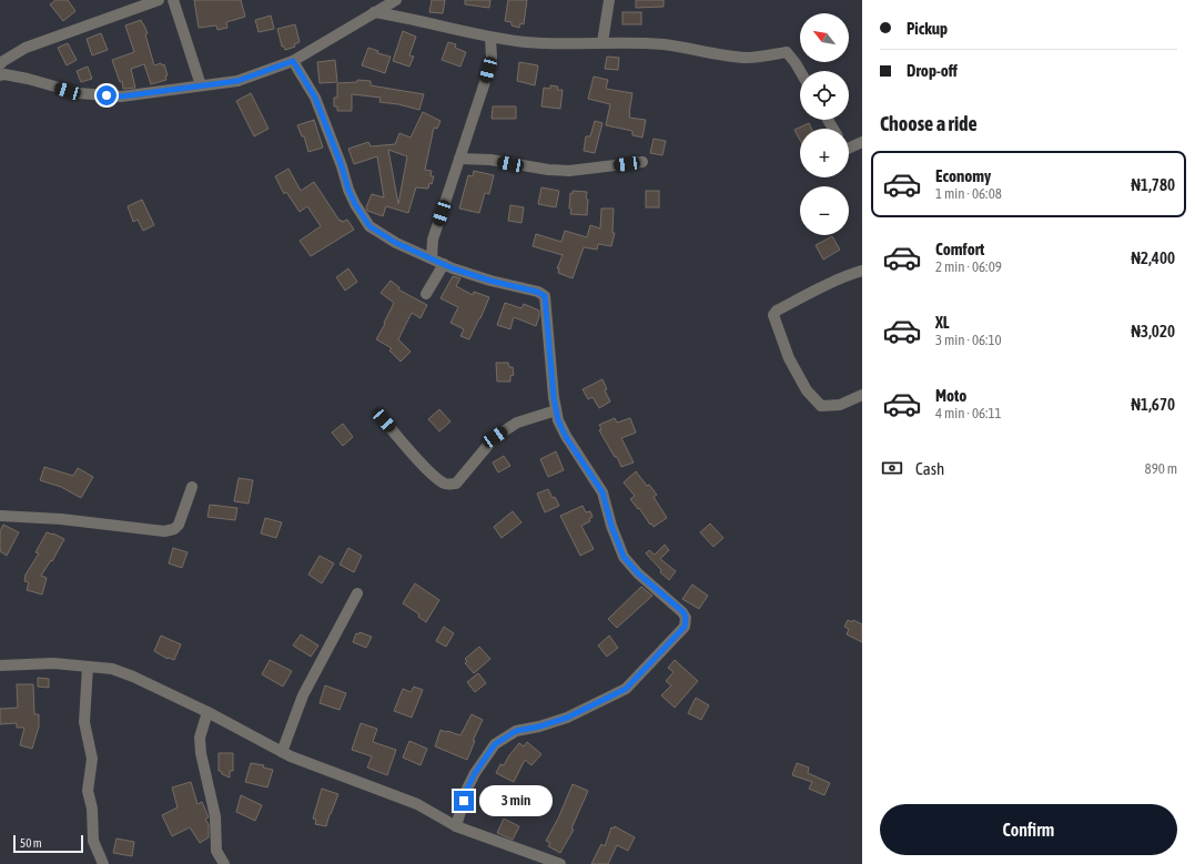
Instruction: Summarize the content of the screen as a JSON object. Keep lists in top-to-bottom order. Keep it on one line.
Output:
{"scale_bar":"50 m","north":"top left","page":{"banner":["Pickup","Drop-off"],"map_buttons":["+","−"],"heading":"Choose a ride","list":[{"name":"Economy","note":"1 min · 06:08","value":"₦1,780"},{"name":"Comfort","note":"2 min · 06:09","value":"₦2,400"},{"name":"XL","note":"3 min · 06:10","value":"₦3,020"},{"name":"Moto","note":"4 min · 06:11","value":"₦1,670"}],"pay":["Cash","890 m"],"bubble":"3 min","buttons":"Confirm","scale":"50 m"}}
